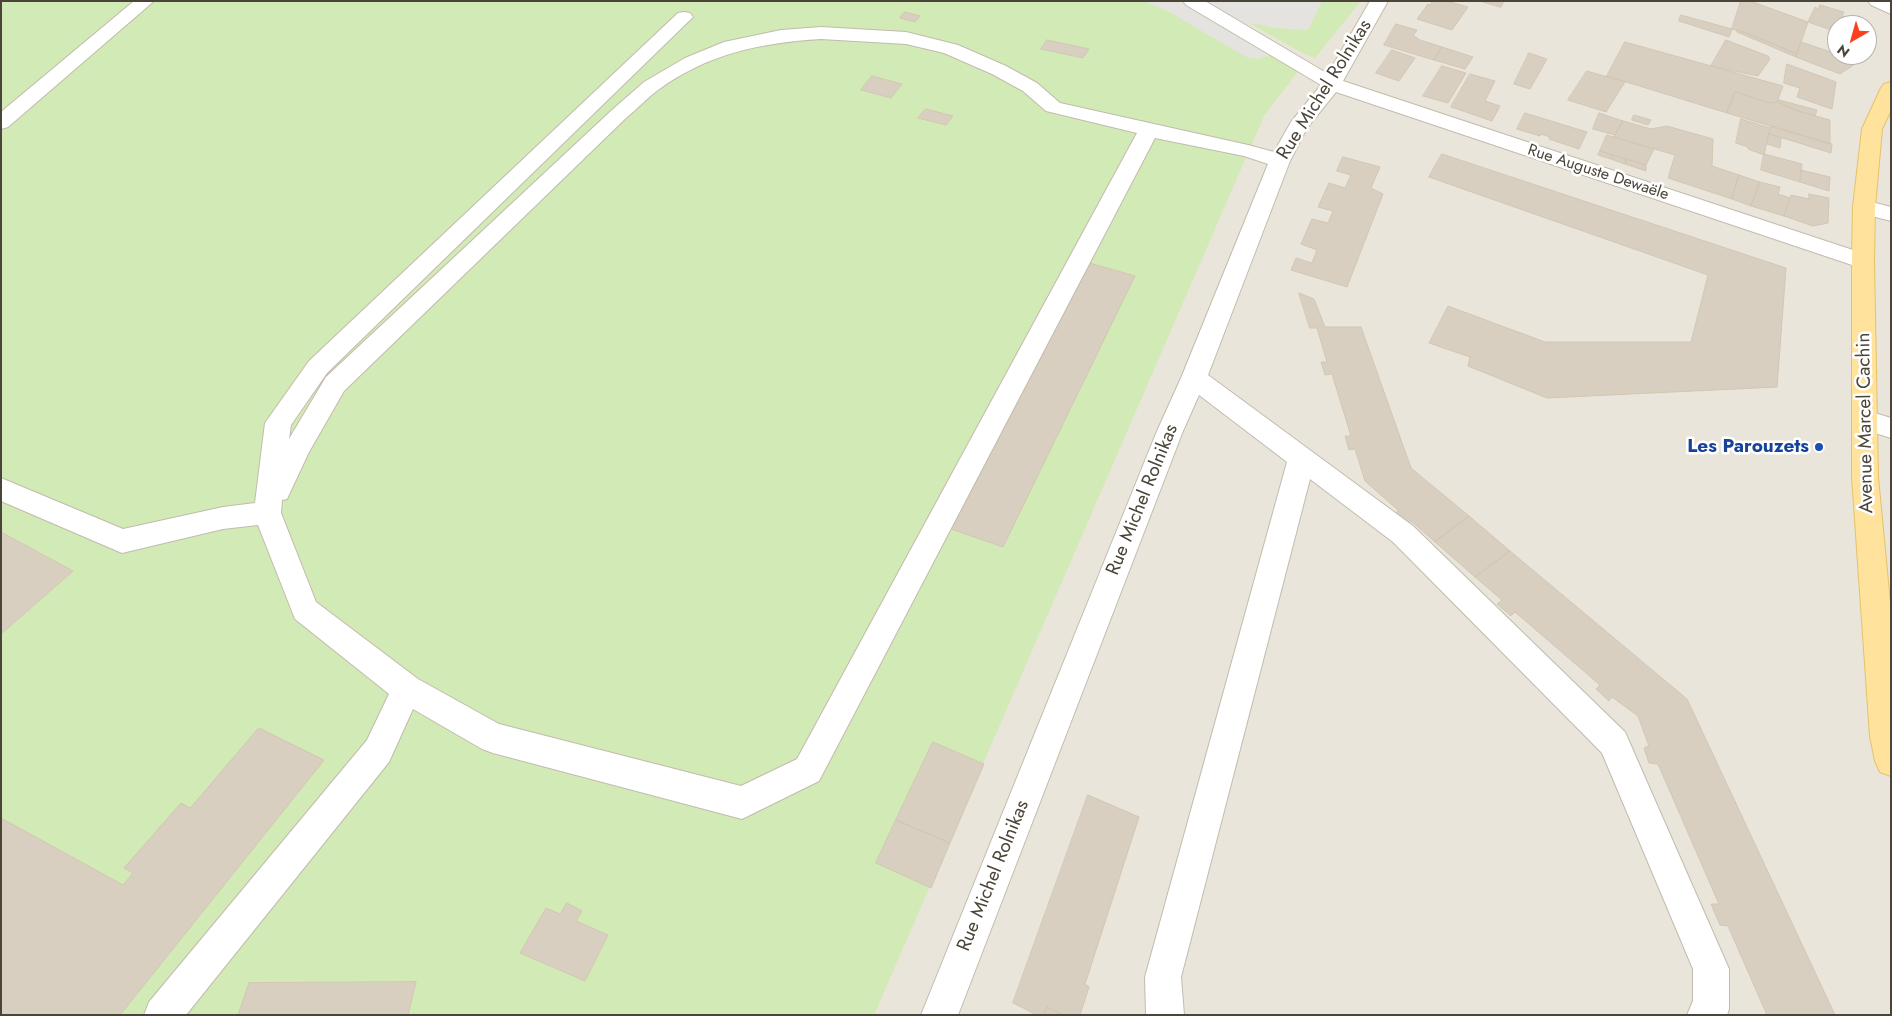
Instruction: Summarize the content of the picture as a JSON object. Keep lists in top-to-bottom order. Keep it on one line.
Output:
{"streets":{"main road":["Avenue Marcel Cachin"],"street":["Rue Michel Rolnikas","Rue Auguste Dewaële"]},"crossings":[["Rue Michel Rolnikas","Rue Auguste Dewaële"],["Rue Auguste Dewaële","Avenue Marcel Cachin"]],"places":["Les Parouzets"],"north":"bottom left"}
